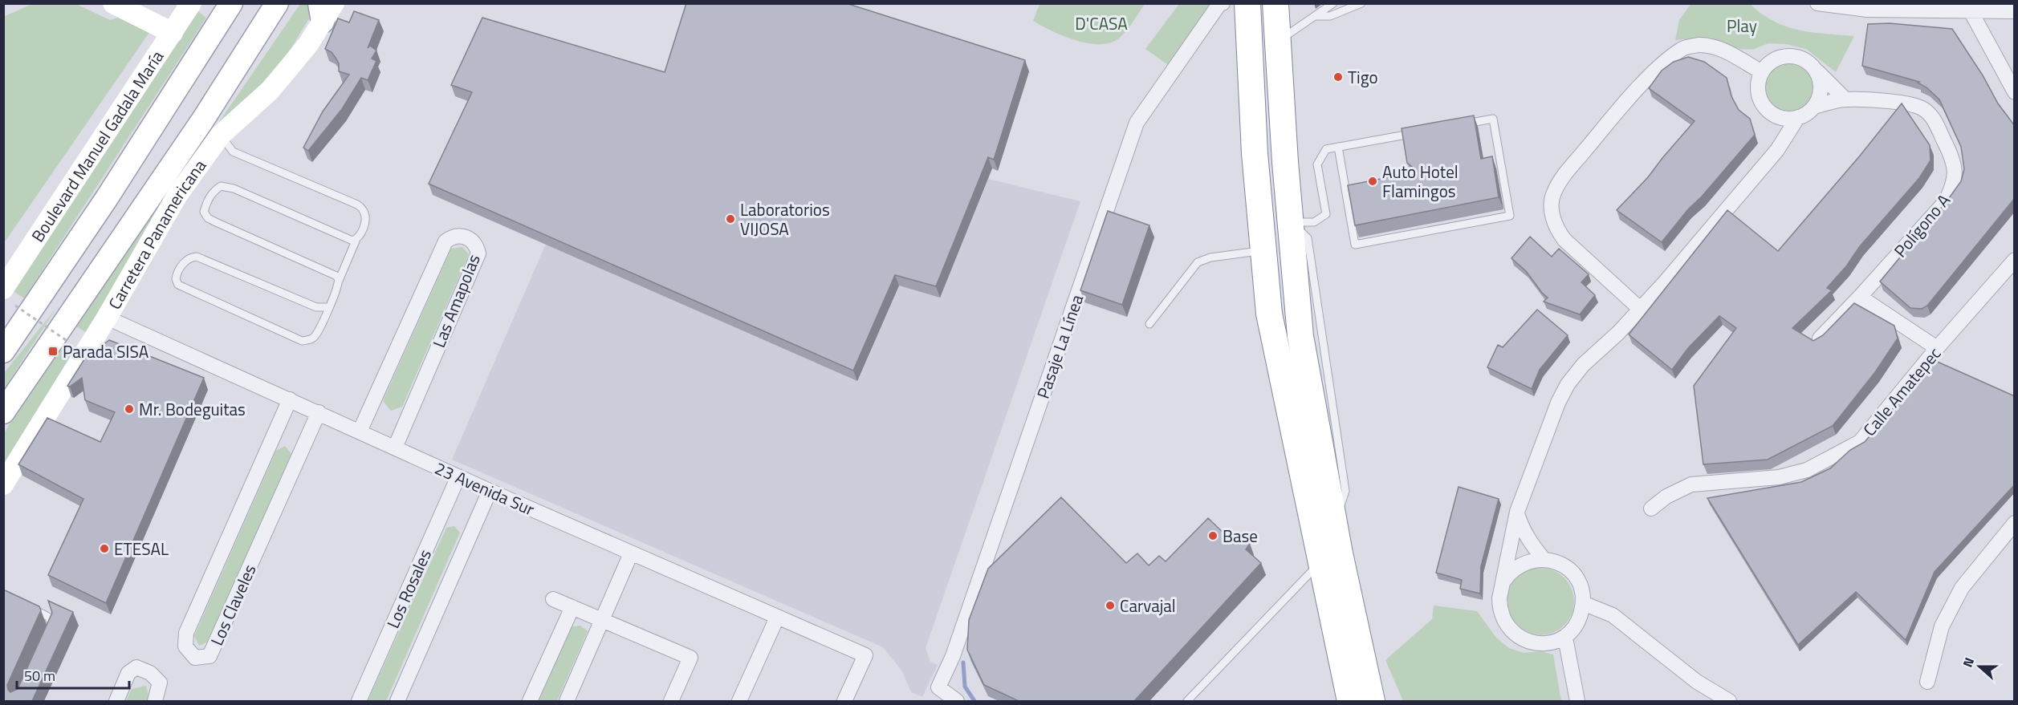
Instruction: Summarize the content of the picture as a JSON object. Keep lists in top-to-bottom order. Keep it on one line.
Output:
{"streets":{"main road":["Carretera Panamericana"],"street":["Boulevard Manuel Gadala María","Polígono A","Las Amapolas","Pasaje La Línea","Calle Amatepec","23 Avenida Sur","Los Rosales","Los Claveles"]},"crossings":[["Carretera Panamericana","23 Avenida Sur"],["Las Amapolas","23 Avenida Sur"],["23 Avenida Sur","Los Rosales"],["23 Avenida Sur","Los Claveles"]],"parks":["D'CASA","Play"],"places":{"other":["Tigo","Auto Hotel Flamingos","Laboratorios VIJOSA","Mr. Bodeguitas","Base","ETESAL","Carvajal"],"transit":["Parada SISA"]},"scale_bar":"50 m","north":"left"}
